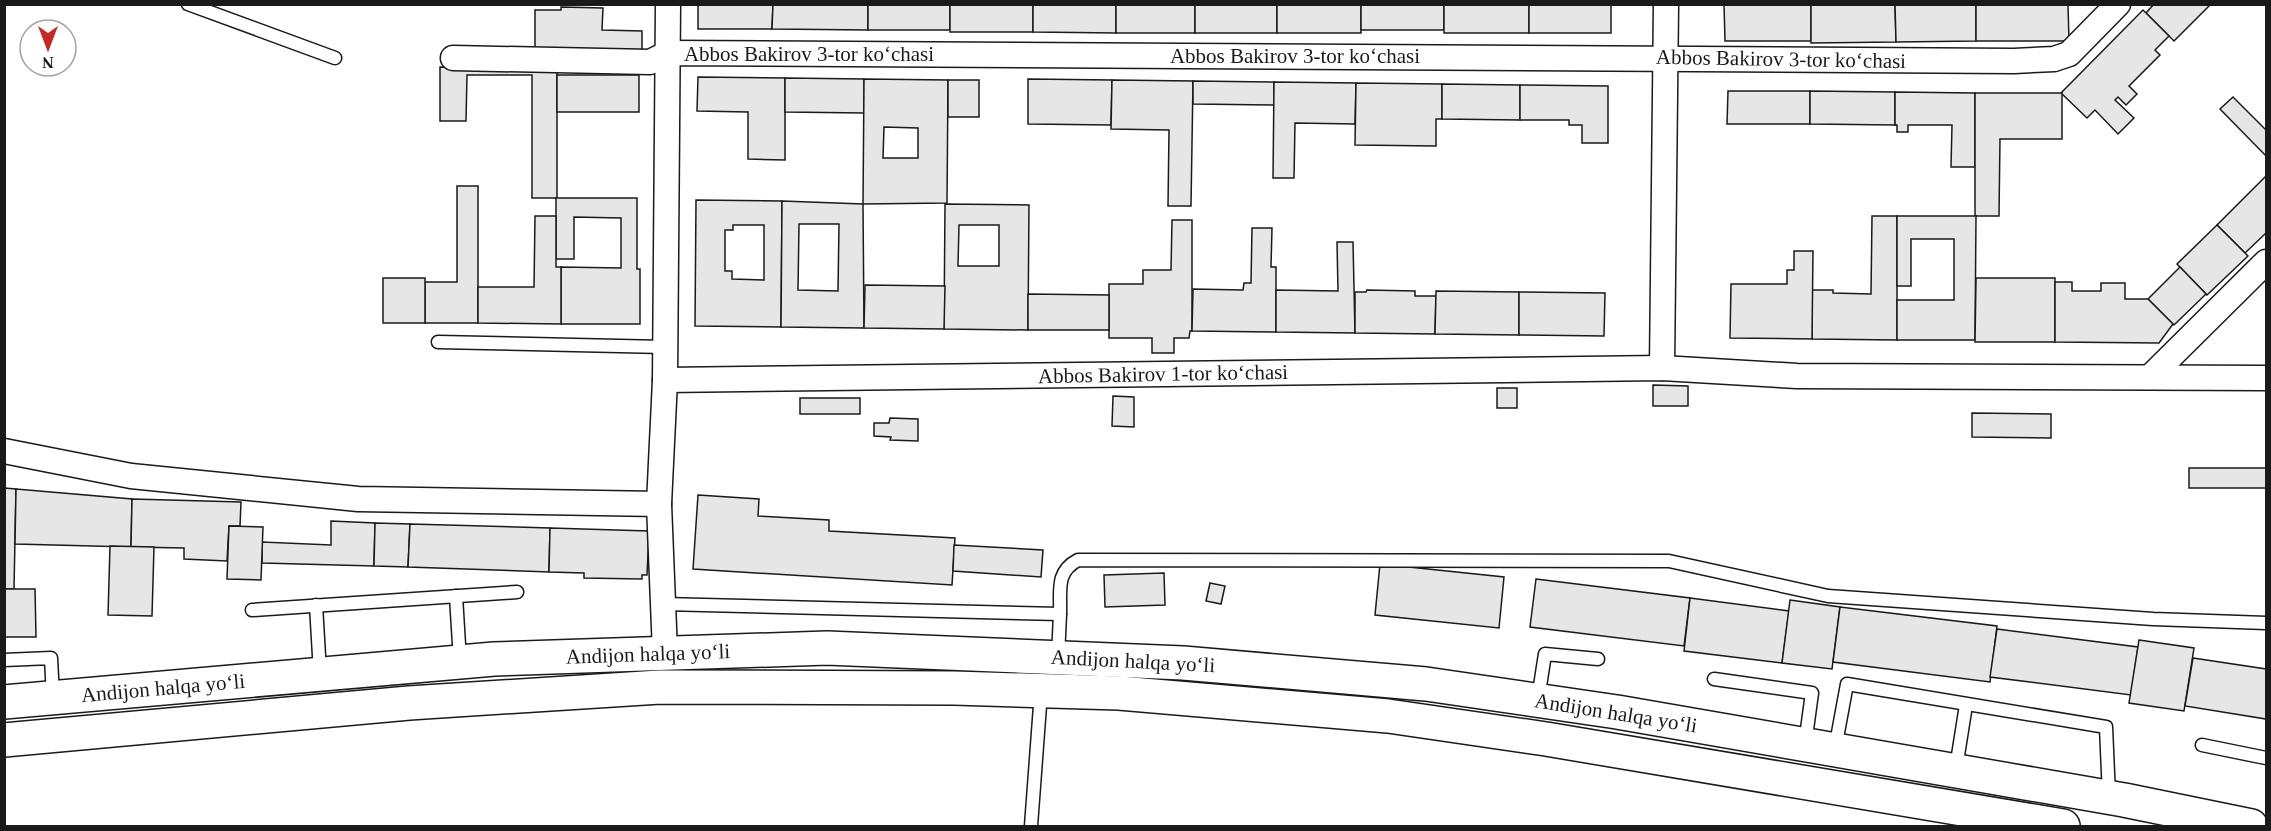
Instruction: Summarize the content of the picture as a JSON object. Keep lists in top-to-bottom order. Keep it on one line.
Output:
{"streets":{"highway":["Andijon halqa yo‘li"],"street":["Abbos Bakirov 3-tor koʻchasi","Abbos Bakirov 1-tor koʻchasi"]},"north":"bottom"}
